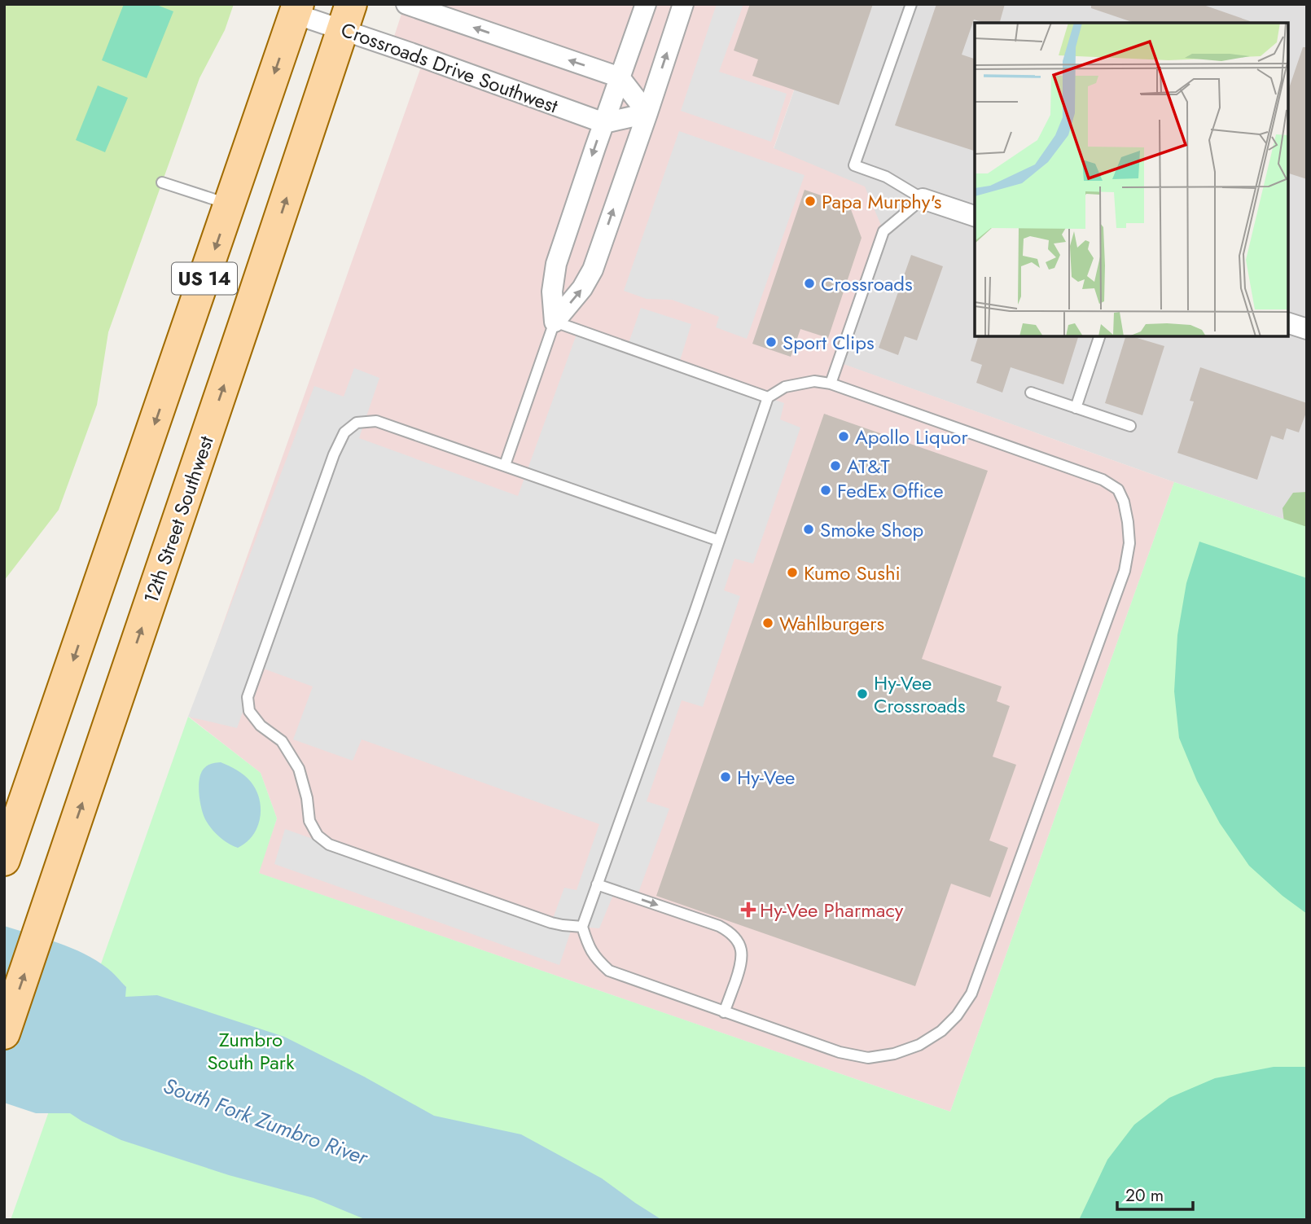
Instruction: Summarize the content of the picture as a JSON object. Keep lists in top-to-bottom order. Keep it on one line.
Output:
{"streets":{"main road":["US 14","12th Street Southwest"],"street":["Crossroads Drive Southwest"]},"crossings":[["Crossroads Drive Southwest","US 14"],["Crossroads Drive Southwest","12th Street Southwest"]],"water":["South Fork Zumbro River"],"parks":["Zumbro South Park"],"places":{"other":["Papa Murphy's","Crossroads","Sport Clips","Apollo Liquor","AT&T","FedEx Office","Smoke Shop","Kumo Sushi","Wahlburgers","Hy-Vee Crossroads","Hy-Vee"],"health":["Hy-Vee Pharmacy"]},"scale_bar":"20 m"}
